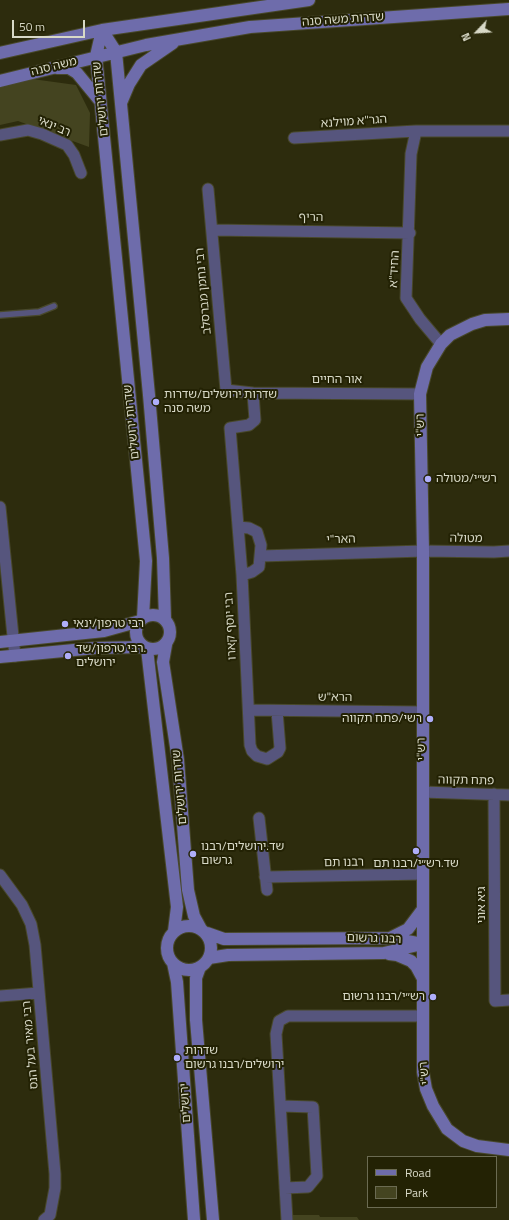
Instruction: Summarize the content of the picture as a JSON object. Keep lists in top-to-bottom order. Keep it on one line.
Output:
{"streets":{"main road":["שדרות משה סנה","משה סנה","שדרות ירושלים","רש\"י","רבנו גרשום","ירושלים"],"street":["הגר\"א מוילנא","רב ינאי","הריף","החיד\"א","רבי נחמן מברסלב","אור החיים","מטולה","האר\"י","רבי יוסף קארו","הרא\"ש","פתח תקווה","רבנו תם","גיא אוני","רבי מאיר בעל הנס"]},"crossings":[["שדרות משה סנה","משה סנה"],["שדרות משה סנה","שדרות ירושלים"],["משה סנה","שדרות ירושלים"],["שדרות ירושלים","רבנו גרשום"],["שדרות ירושלים","ירושלים"],["הריף","החיד\"א"],["הריף","רבי נחמן מברסלב"],["החיד\"א","רש\"י"],["רבי נחמן מברסלב","אור החיים"],["אור החיים","רש\"י"],["אור החיים","רבי יוסף קארו"],["רש\"י","מטולה"],["רש\"י","האר\"י"],["רש\"י","הרא\"ש"],["רש\"י","פתח תקווה"],["רש\"י","רבנו תם"],["רש\"י","רבנו גרשום"],["מטולה","האר\"י"],["רבי יוסף קארו","הרא\"ש"],["פתח תקווה","גיא אוני"],["רבנו גרשום","ירושלים"]],"places":["שדרות ירושלים/שדרות משה סנה","רש״י/מטולה","רבי טרפון/ינאי","רבי טרפון/שד. ירושלים","רשי/פתח תקווה","שד.רש״י/רבנו תם","שד.ירושלים/רבנו גרשום","רש״י/רבנו גרשום","שדרות ירושלים/רבנו גרשום"],"legend":["Road","Park"],"scale_bar":"50 m","north":"bottom left"}
